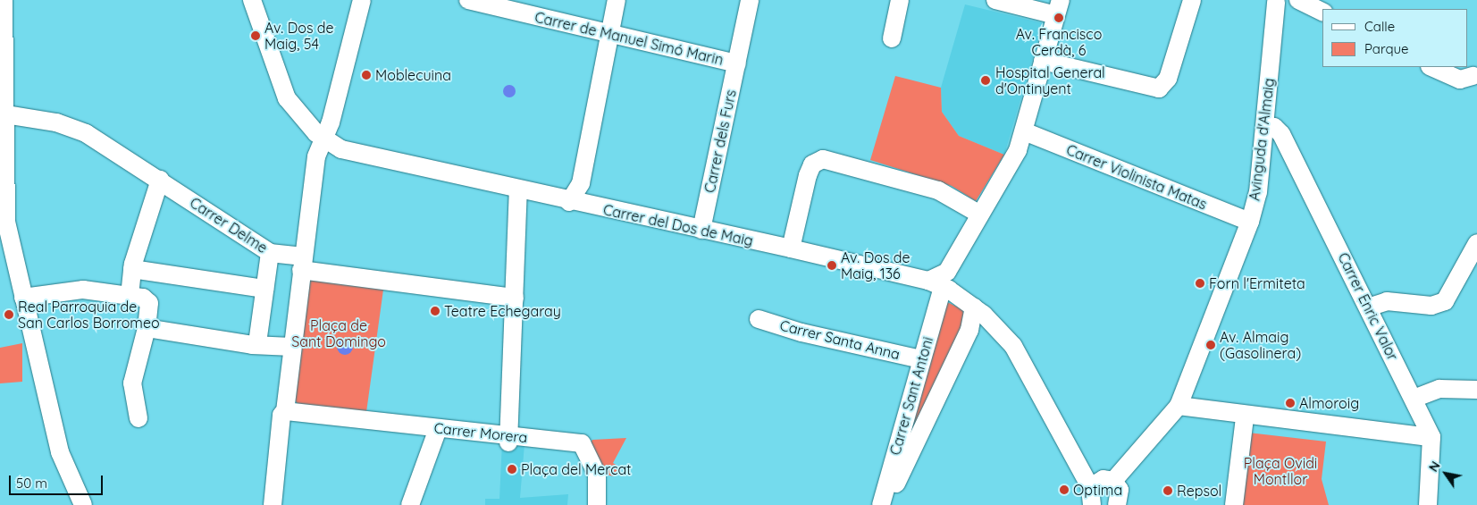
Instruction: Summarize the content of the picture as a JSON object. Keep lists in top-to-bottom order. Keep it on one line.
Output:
{"streets":{"street":["Carrer de Manuel Simó Marin","Avinguda d'Almaig","Carrer dels Furs","Carrer Violinista Matas","Carrer Delme","Carrer del Dos de Maig","Carrer Enric Valor","Carrer Santa Anna","Carrer Sant Antoni","Carrer Morera"]},"crossings":[["Carrer de Manuel Simó Marin","Carrer dels Furs"],["Avinguda d'Almaig","Carrer Violinista Matas"],["Avinguda d'Almaig","Carrer Enric Valor"],["Carrer dels Furs","Carrer del Dos de Maig"],["Carrer Violinista Matas","Carrer Sant Antoni"],["Carrer del Dos de Maig","Carrer Sant Antoni"],["Carrer Santa Anna","Carrer Sant Antoni"]],"parks":["Plaça de Sant Domingo","Plaça Ovidi Montllor"],"places":["Av. Francisco Cerdà, 6","Av. Dos de Maig, 54","Moblecuina","Hospital General d'Ontinyent","Av. Dos de Maig, 136","Forn l'Ermiteta","Teatre Echegaray","Real Parroquia de San Carlos Borromeo","Av. Almaig (Gasolinera)","Almoroig","Plaça del Mercat","Optima","Repsol"],"legend":["Calle","Parque"],"scale_bar":"50 m","north":"top left"}
